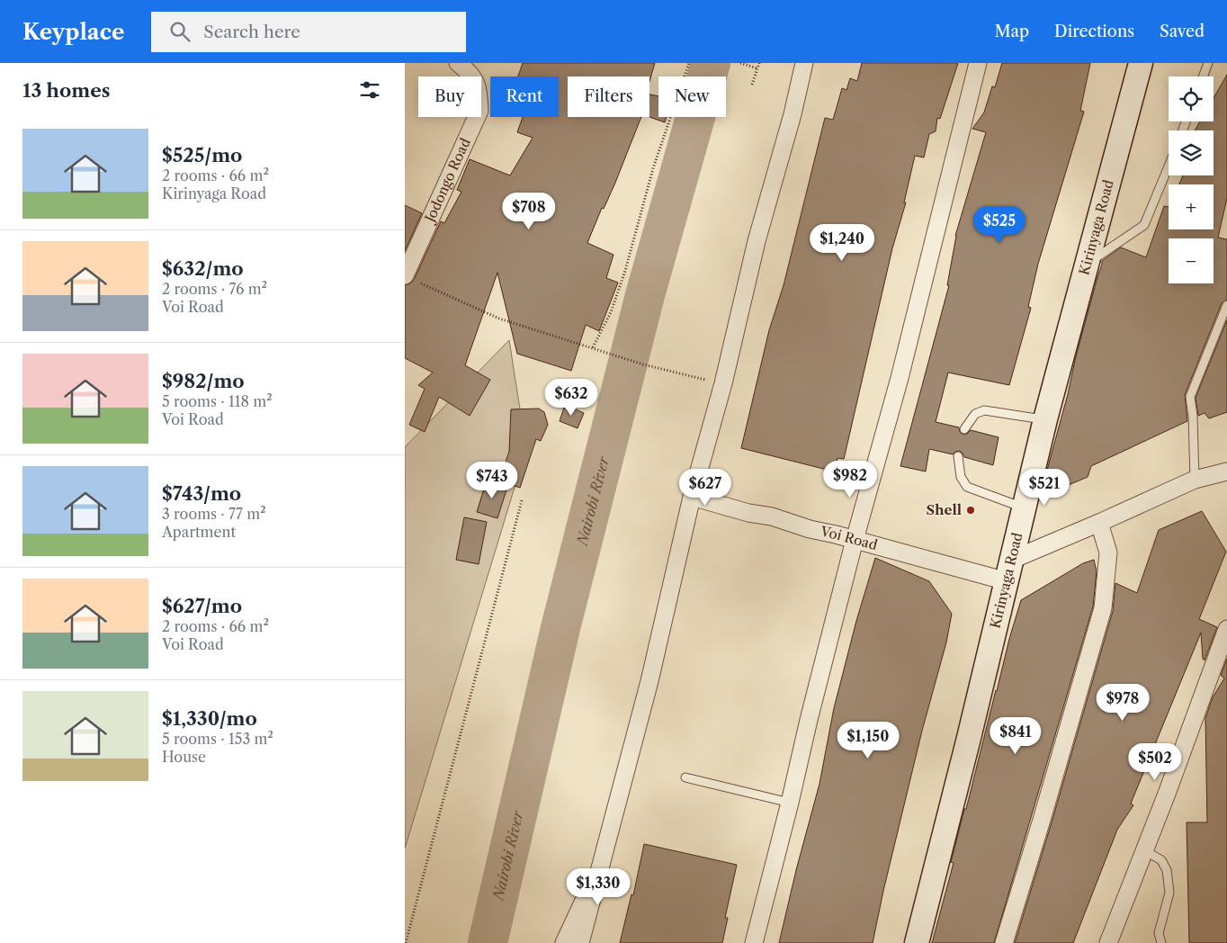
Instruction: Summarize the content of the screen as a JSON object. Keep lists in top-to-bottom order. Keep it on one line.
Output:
{"streets":{"street":["Jodongo Road","Kirinyaga Road","Voi Road"]},"crossings":[["Kirinyaga Road","Voi Road"]],"water":["Nairobi River"],"places":["Shell"],"page":{"header":"Keyplace","search":"Search here","nav":["Map","Directions","Saved"],"heading":"13 homes","map_buttons":["+","−"],"chip":["Buy","Rent","Filters","New"],"list":[{"name":"$525/mo","note":"2 rooms · 66 m² · Kirinyaga Road"},{"name":"$632/mo","note":"2 rooms · 76 m² · Voi Road"},{"name":"$982/mo","note":"5 rooms · 118 m² · Voi Road"},{"name":"$743/mo","note":"3 rooms · 77 m² · Apartment"},{"name":"$627/mo","note":"2 rooms · 66 m² · Voi Road"},{"name":"$1,330/mo","note":"5 rooms · 153 m² · House"}],"price":["$708","$525","$1,240","$632","$982","$743","$627","$521","$978","$841","$1,150","$502","$1,330"]}}
